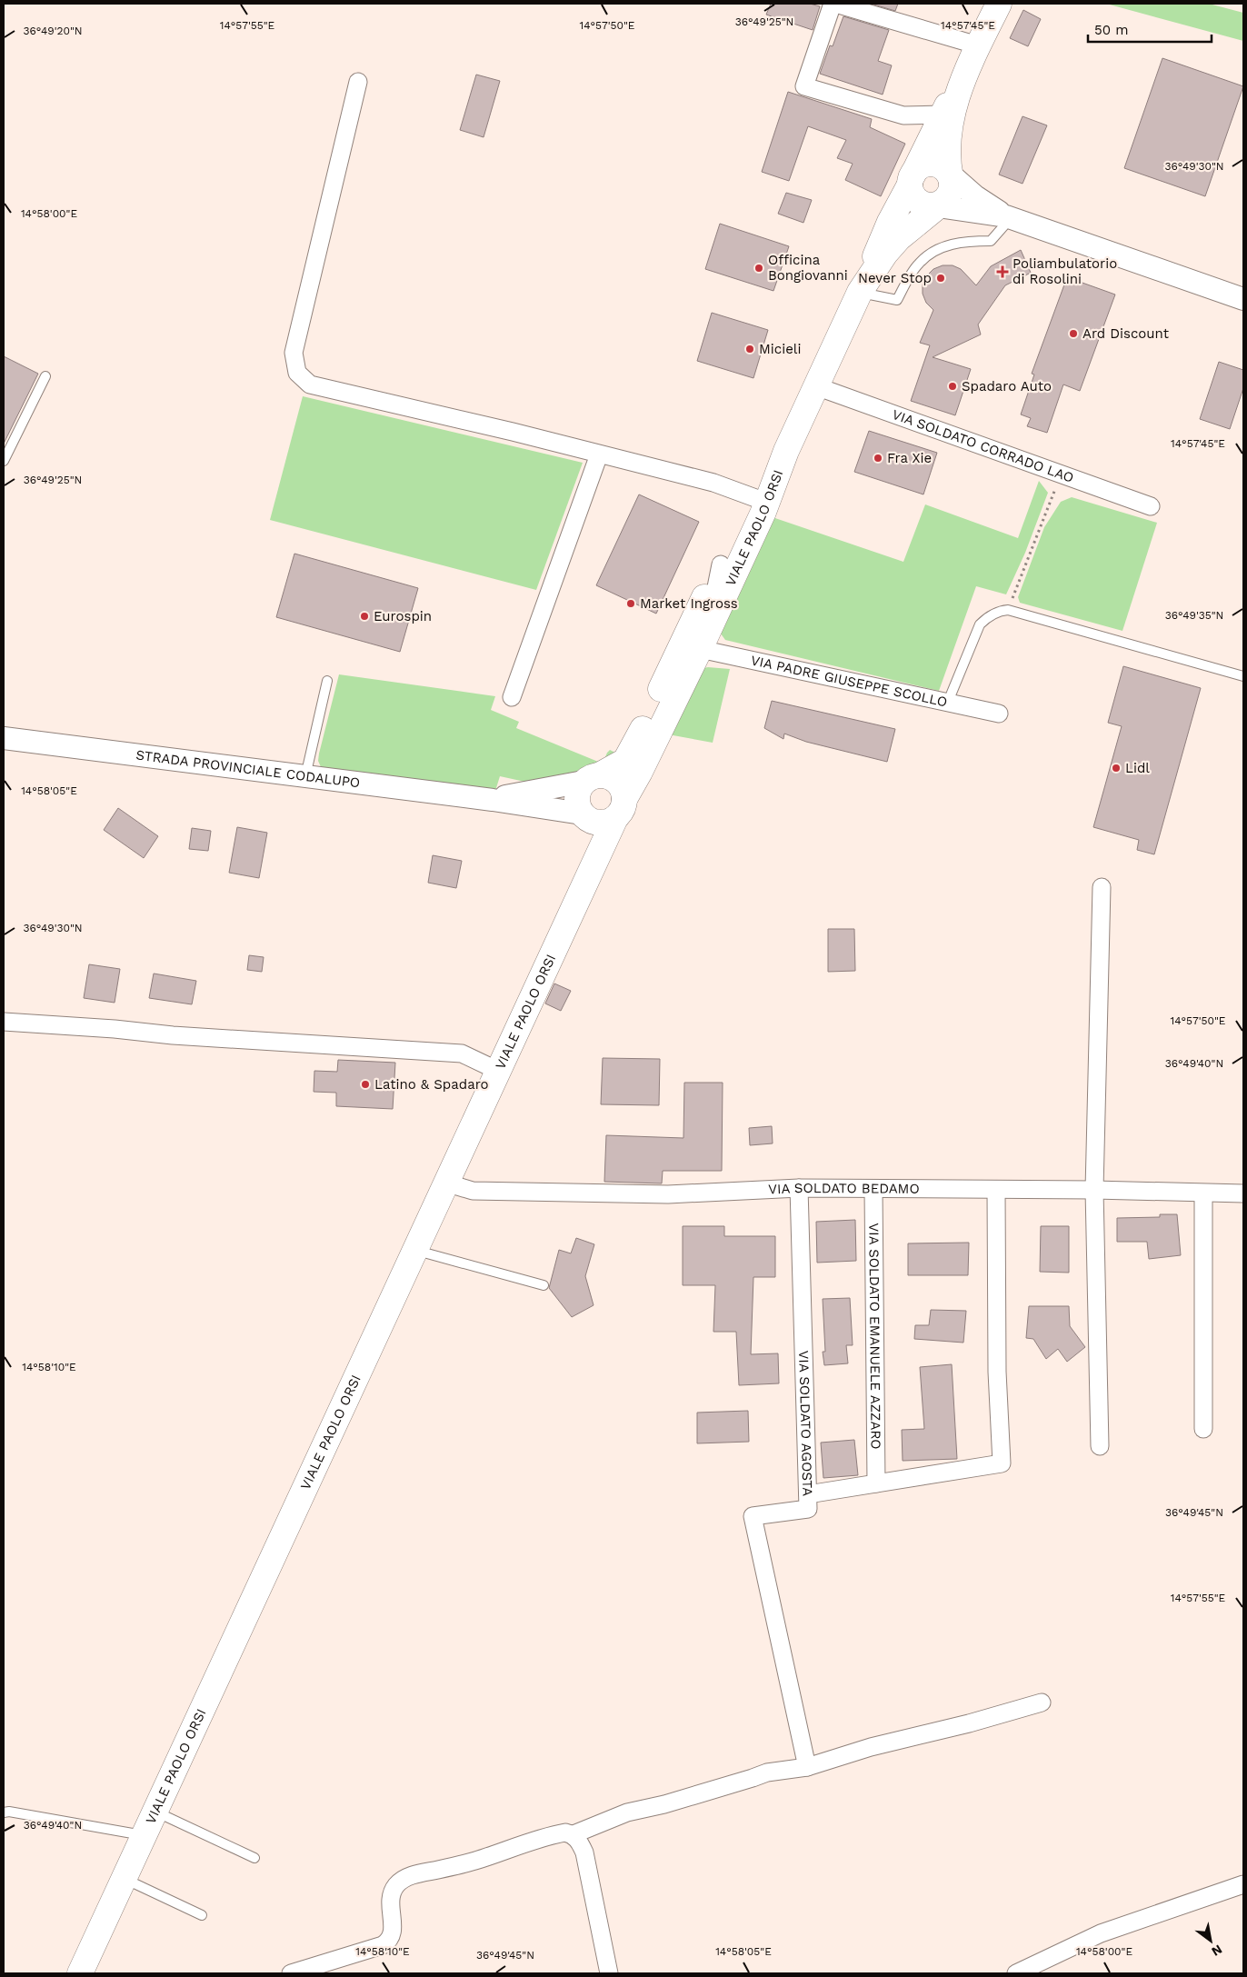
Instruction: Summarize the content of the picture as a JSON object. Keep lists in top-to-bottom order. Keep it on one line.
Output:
{"streets":{"main road":["VIALE PAOLO ORSI"],"street":["VIA SOLDATO CORRADO LAO","VIA PADRE GIUSEPPE SCOLLO","STRADA PROVINCIALE CODALUPO","VIA SOLDATO BEDAMO","VIA SOLDATO EMANUELE AZZARO","VIA SOLDATO AGOSTA"]},"crossings":[["VIA SOLDATO CORRADO LAO","VIALE PAOLO ORSI"],["VIALE PAOLO ORSI","VIA PADRE GIUSEPPE SCOLLO"],["VIALE PAOLO ORSI","STRADA PROVINCIALE CODALUPO"],["VIALE PAOLO ORSI","VIA SOLDATO BEDAMO"],["VIA SOLDATO BEDAMO","VIA SOLDATO EMANUELE AZZARO"],["VIA SOLDATO BEDAMO","VIA SOLDATO AGOSTA"]],"places":{"other":["Officina Bongiovanni","Never Stop","Ard Discount","Micieli","Spadaro Auto","Fra Xie","Market Ingross","Eurospin","Lidl","Latino & Spadaro"],"health":["Poliambulatorio di Rosolini"]},"scale_bar":"50 m","north":"bottom right","coordinates":["36°49'25\"N","14°57'45\"E","14°57'55\"E","14°57'50\"E","36°49'20\"N","36°49'30\"N","14°58'00\"E","36°49'35\"N","14°58'05\"E","36°49'40\"N","14°58'10\"E","36°49'45\"N"]}
